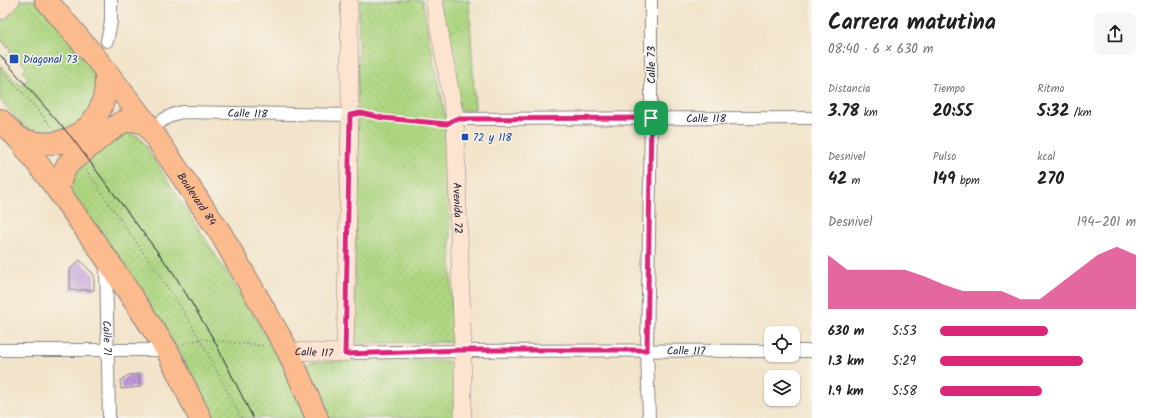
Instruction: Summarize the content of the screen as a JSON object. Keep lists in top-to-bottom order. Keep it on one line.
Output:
{"streets":{"highway":["Boulevard 84"],"street":["Calle 73","Calle 118","Avenida 72","Calle 71","Calle 117"]},"crossings":[["Calle 73","Calle 118"],["Calle 73","Calle 117"],["Calle 118","Boulevard 84"],["Calle 118","Avenida 72"],["Boulevard 84","Calle 117"],["Avenida 72","Calle 117"]],"places":{"transit":["Diagonal 73","72 y 118"]},"page":{"heading":["Carrera matutina","08:40 · 6 × 630 m"],"stats":[["Distancia","3.78 km"],["Tiempo","20:55"],["Ritmo","5:32 /km"],["Desnivel","42 m"],["Pulso","149 bpm"],["kcal","270"]],"chart":["Desnivel","194–201 m"],"list":[{"name":"630 m","note":"5:53"},{"name":"1.3 km","note":"5:29"},{"name":"1.9 km","note":"5:58"}]}}
